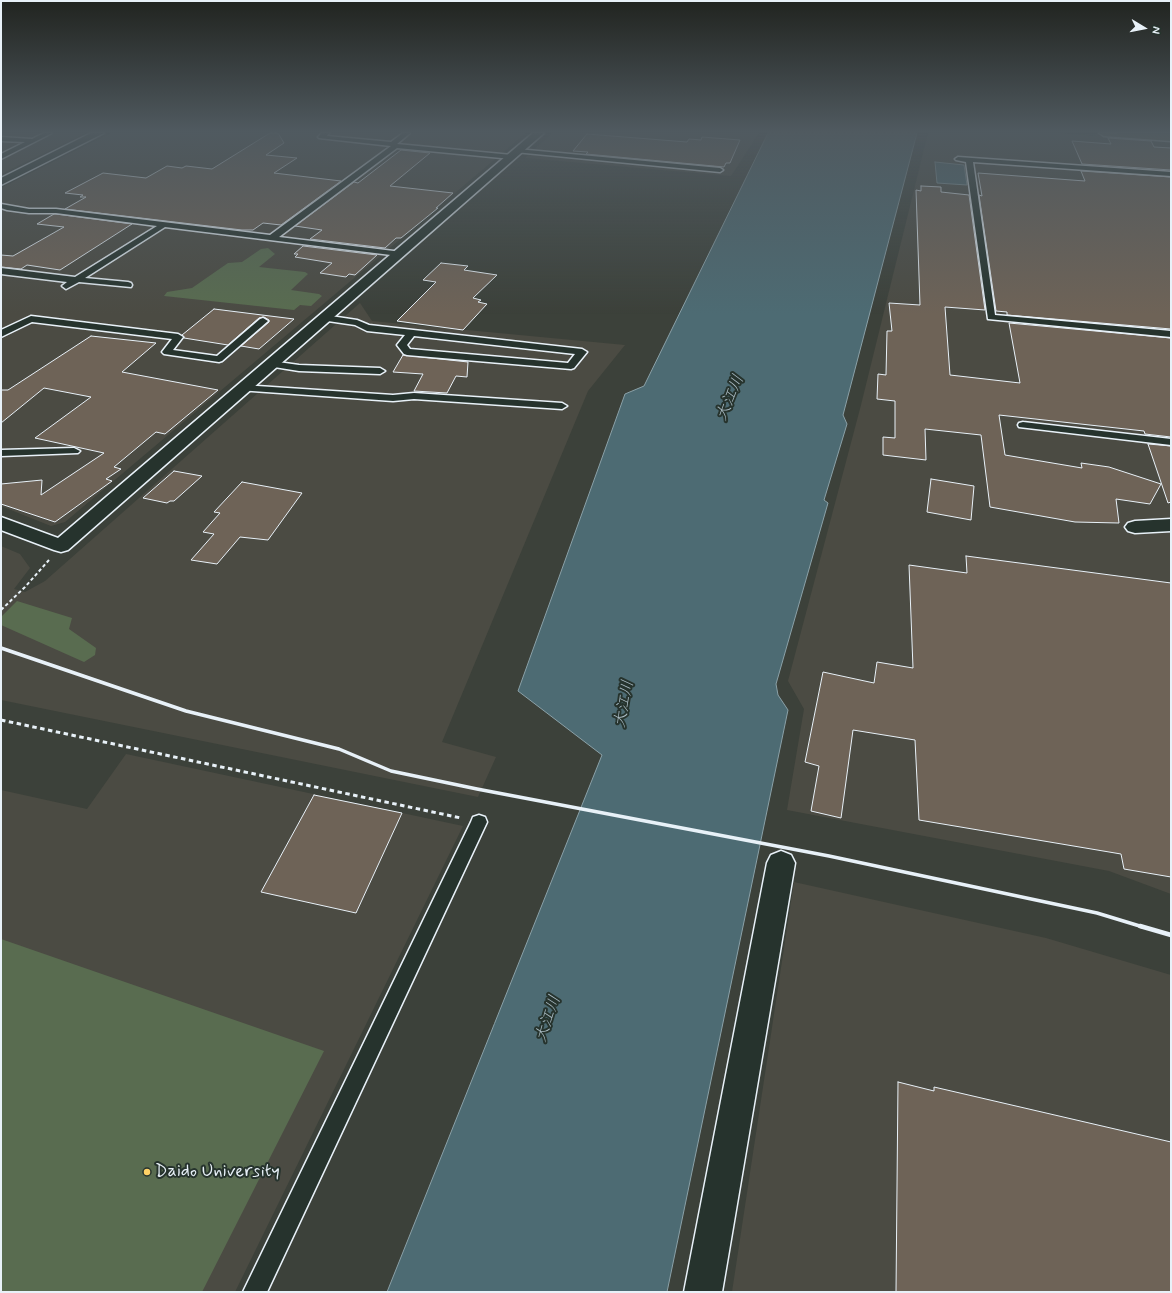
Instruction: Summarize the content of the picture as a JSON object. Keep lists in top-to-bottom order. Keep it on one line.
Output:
{"water":["大江川"],"places":["Daido University"],"north":"right"}
